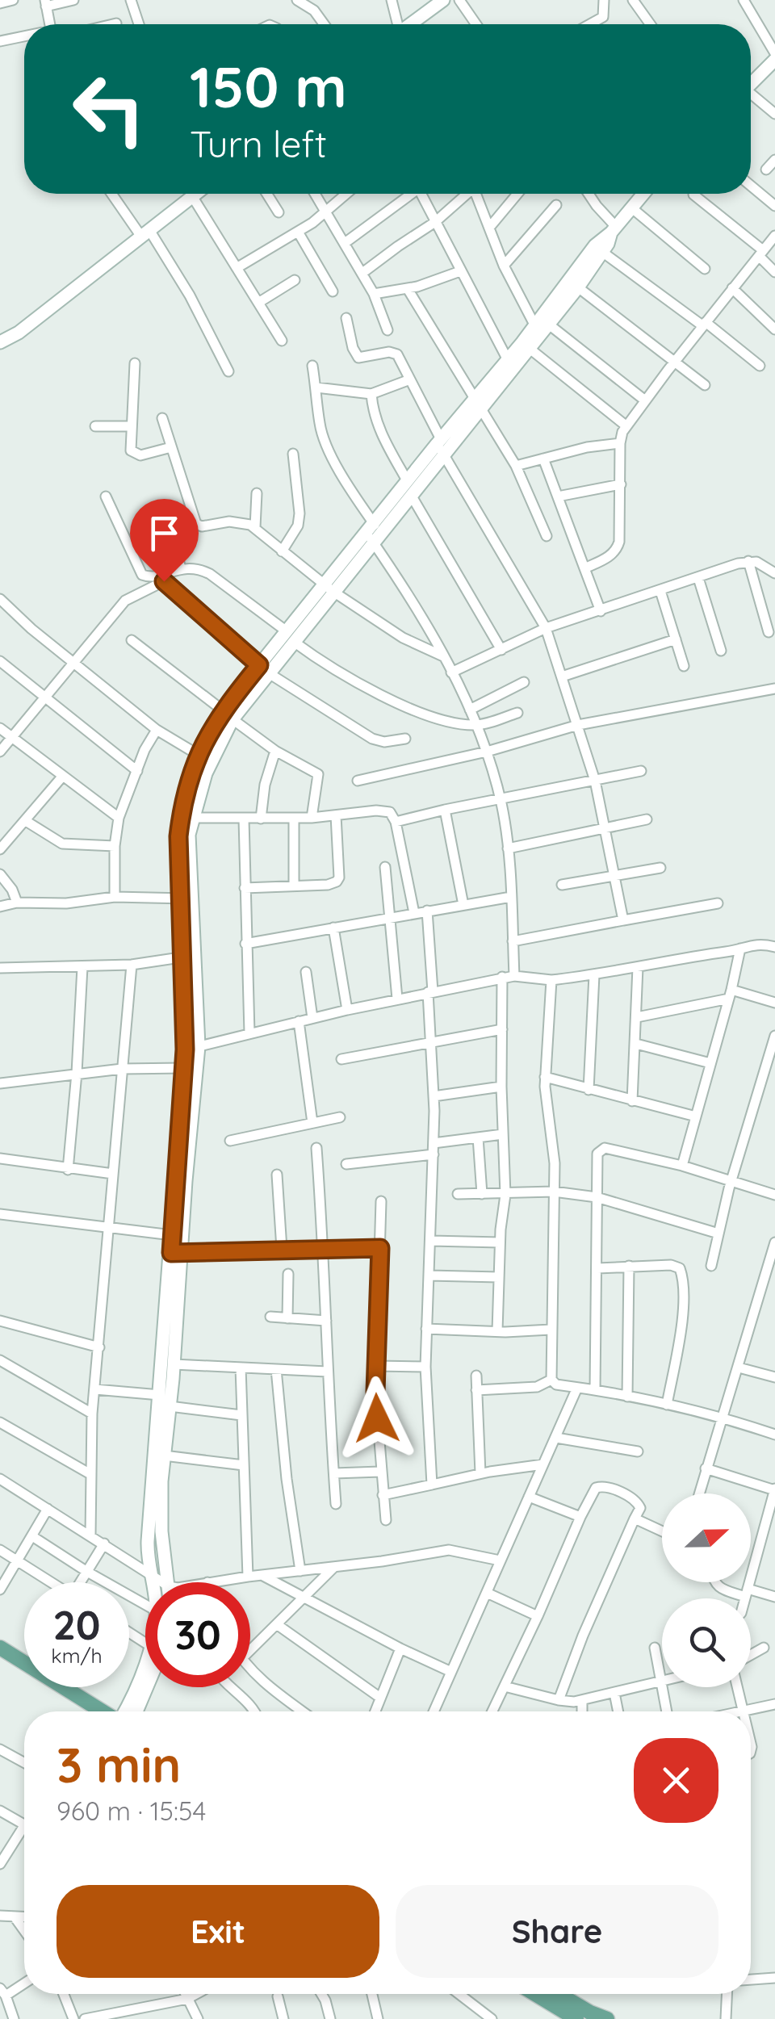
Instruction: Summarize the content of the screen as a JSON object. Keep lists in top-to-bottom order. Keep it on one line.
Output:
{"north":"right","page":{"turn":["150 m","Turn left"],"speed":"20 km/h","limit":"30","heading":["3 min","960 m · 15:54"],"buttons":["Exit","Share"]}}
